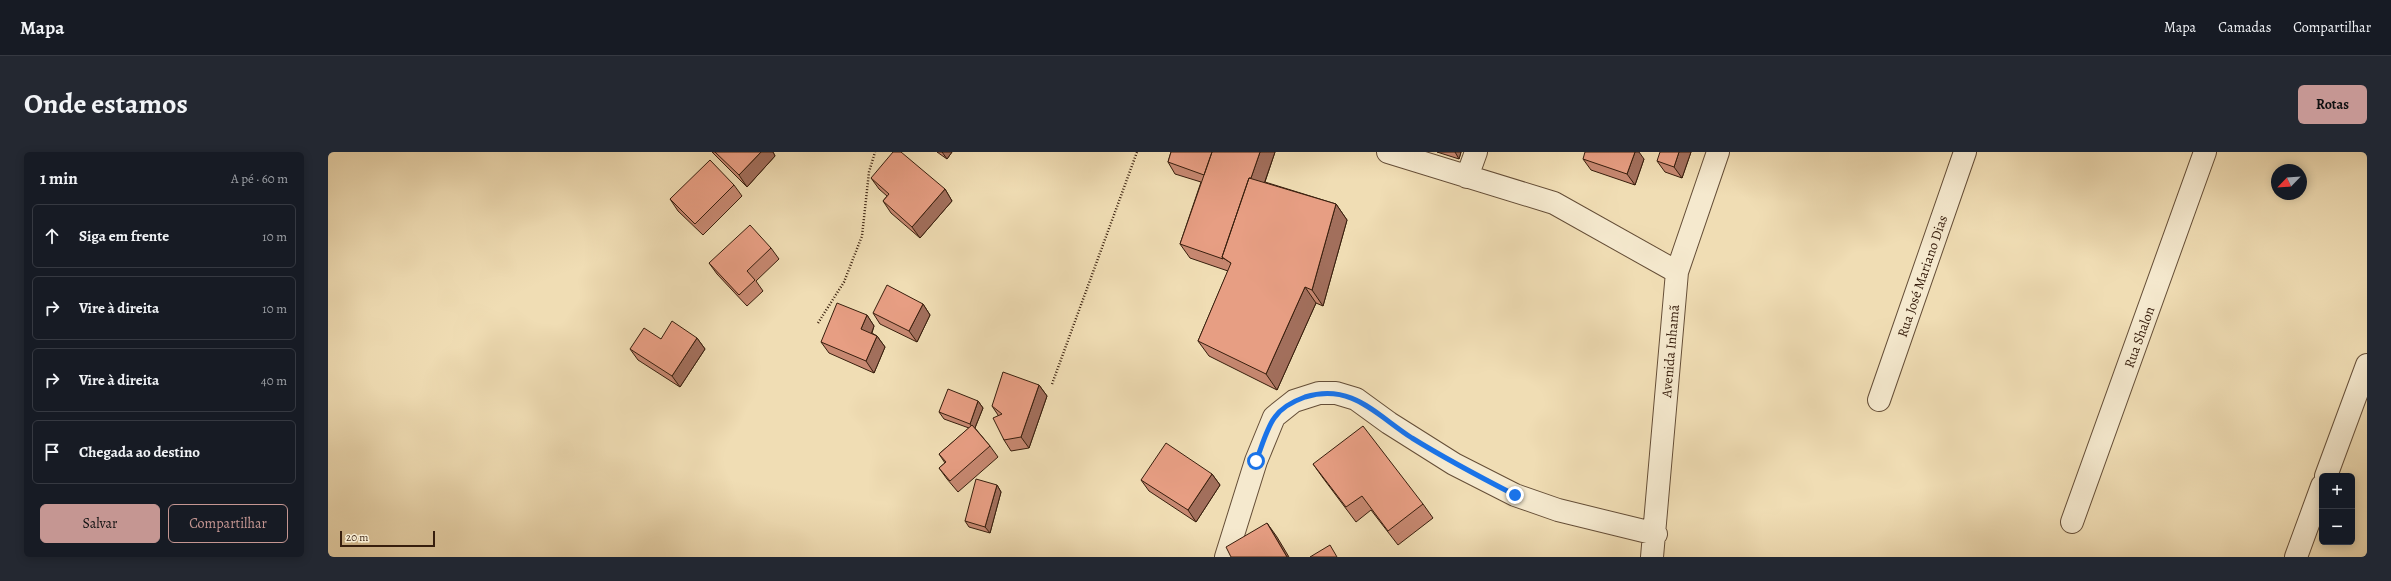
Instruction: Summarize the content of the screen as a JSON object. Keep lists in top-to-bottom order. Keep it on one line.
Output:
{"streets":{"street":["Rua José Mariano Dias","Rua Shalon","Avenida Inhamã"]},"scale_bar":"20 m","north":"bottom left","page":{"header":"Mapa","nav":["Mapa","Camadas","Compartilhar"],"title":"Onde estamos","buttons":["Rotas",["Salvar","Compartilhar"]],"heading":["1 min","A pé · 60 m"],"list":[["Siga em frente","10 m"],["Vire à direita","10 m"],["Vire à direita","40 m"],"Chegada ao destino"],"map_buttons":["+","−"],"scale":"20 m"}}
